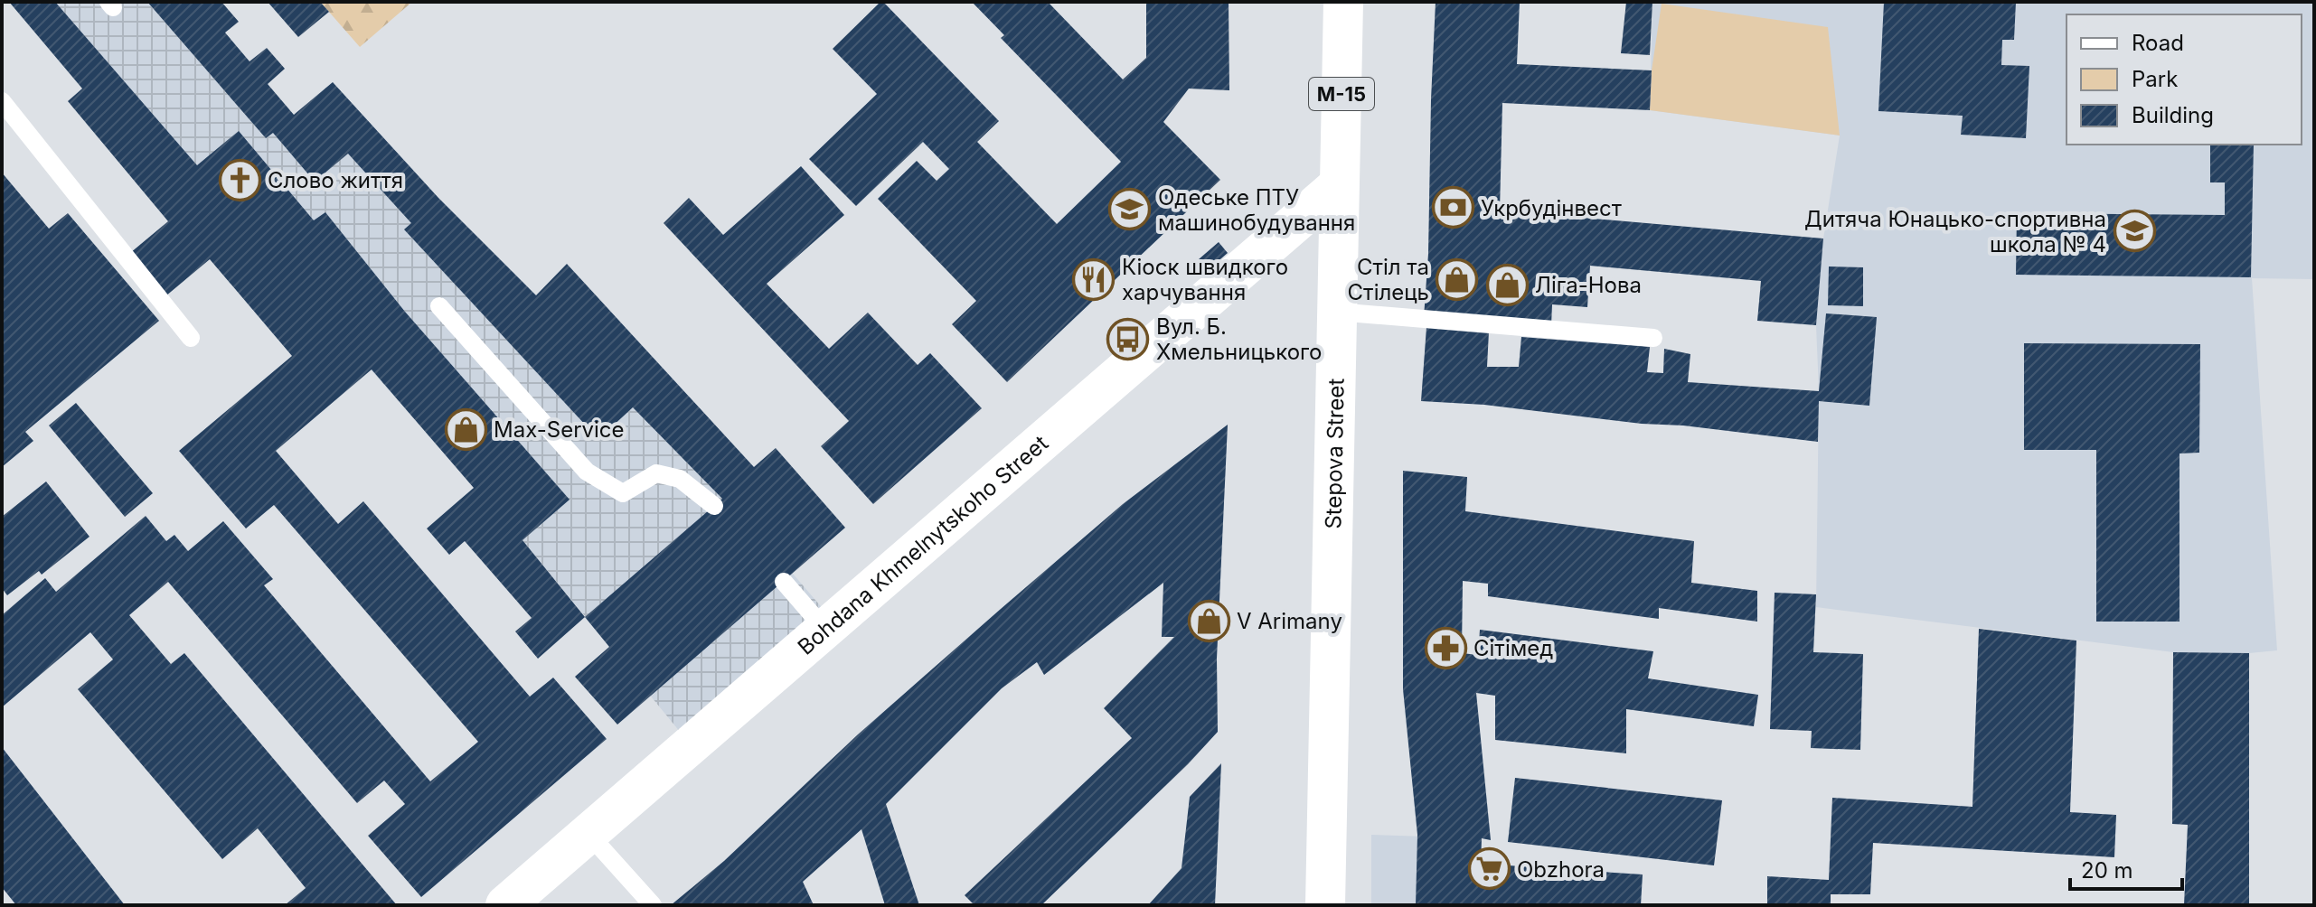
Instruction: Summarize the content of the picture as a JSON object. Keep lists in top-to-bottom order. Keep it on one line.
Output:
{"streets":{"main road":["М-15","Stepova Street","Bohdana Khmelnytskoho Street"]},"crossings":[["Stepova Street","Bohdana Khmelnytskoho Street"]],"places":{"church":["Слово життя"],"bank":["Укрбудінвест"],"school or university":["Одеське ПТУ машинобудування","Дитяча Юнацько-спортивна школа № 4"],"restaurant":["Кіоск швидкого харчування"],"shop":["Стіл та Стілець","Ліга-Нова","Max-Service","V Arimany"],"bus stop":["Вул. Б. Хмельницького"],"pharmacy":["Сітімед"],"supermarket":["Obzhora"]},"legend":["Road","Park","Building"],"scale_bar":"20 m"}
